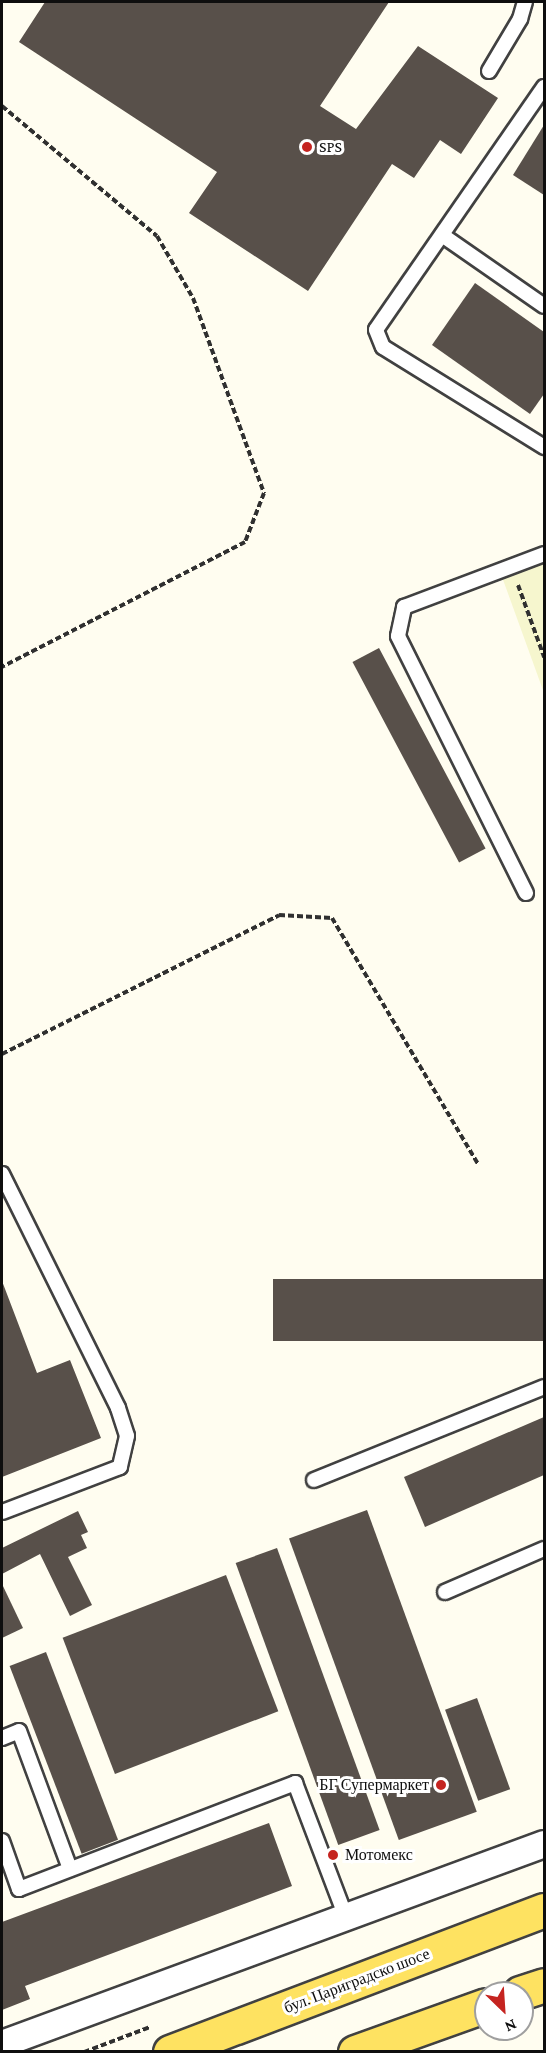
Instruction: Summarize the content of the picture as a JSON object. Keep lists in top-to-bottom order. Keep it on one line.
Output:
{"streets":{"main road":["бул. Цариградско шосе"]},"places":["SPS","БГ Супермаркет","Мотомекс"],"north":"bottom right"}
